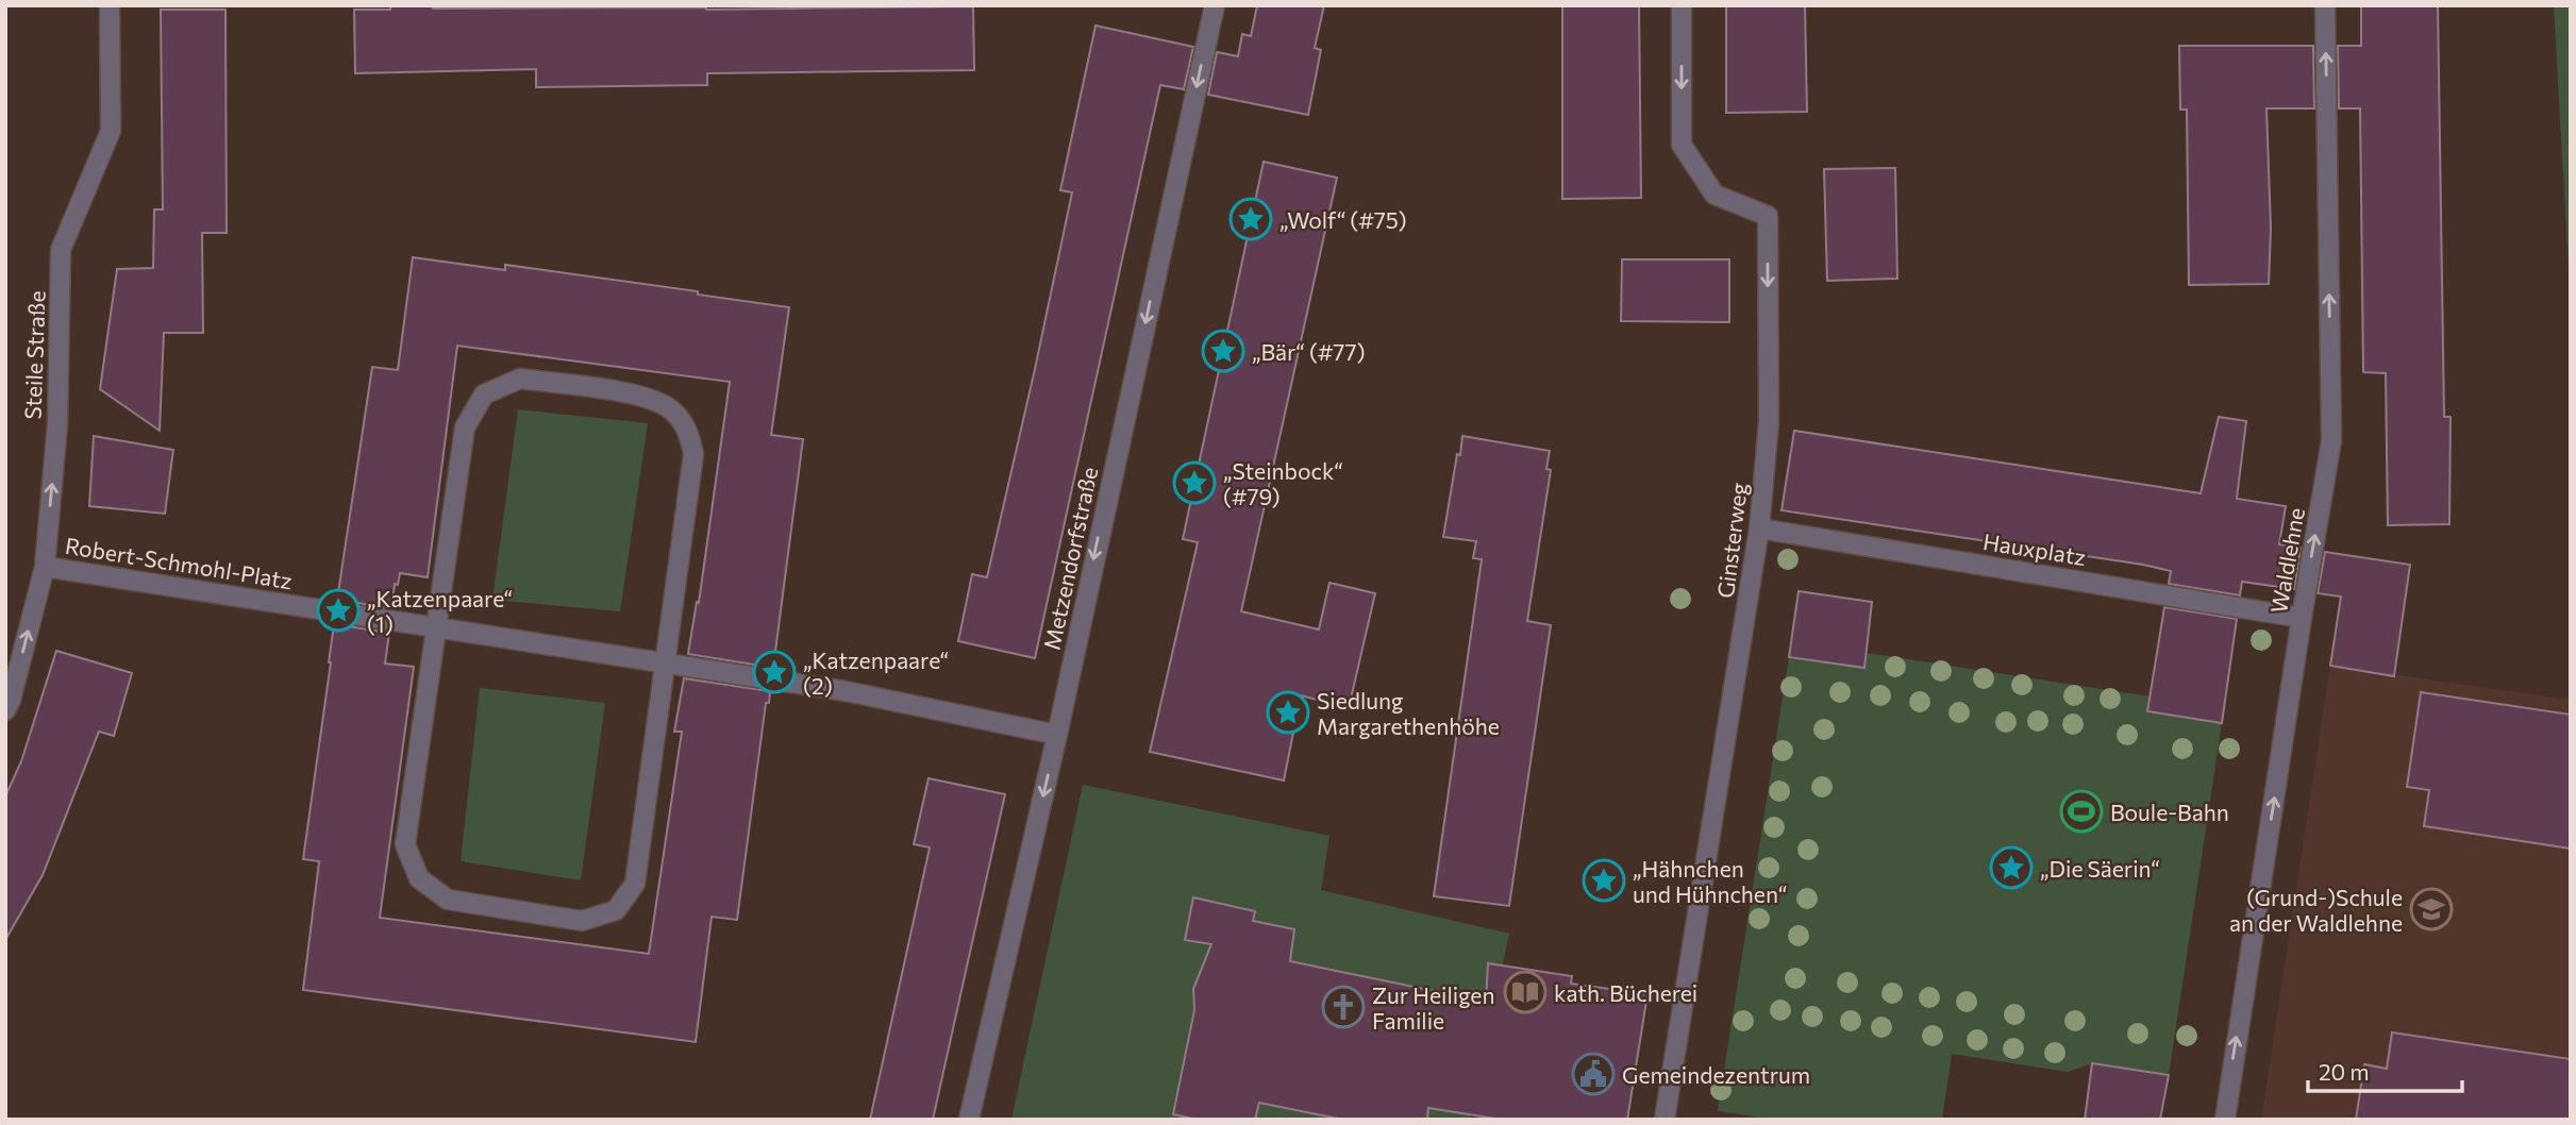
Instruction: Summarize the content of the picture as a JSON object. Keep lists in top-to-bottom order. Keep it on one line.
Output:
{"streets":{"street":["Steile Straße","Ginsterweg","Hauxplatz","Metzendorfstraße","Waldlehne","Robert-Schmohl-Platz"]},"crossings":[["Steile Straße","Robert-Schmohl-Platz"],["Ginsterweg","Hauxplatz"],["Hauxplatz","Waldlehne"],["Metzendorfstraße","Robert-Schmohl-Platz"]],"one_way":["Steile Straße","Ginsterweg","Metzendorfstraße","Waldlehne"],"places":{"place":["„Wolf“ (#75)","„Bär“ (#77)","„Steinbock“ (#79)","„Katzenpaare“ (1)","„Katzenpaare“ (2)","Siedlung Margarethenhöhe","„Die Säerin“","„Hähnchen und Hühnchen“"],"sports":["Boule-Bahn"],"school or university":["(Grund-)Schule an der Waldlehne"],"library":["kath. Bücherei"],"church":["Zur Heiligen Familie"],"public building":["Gemeindezentrum"]},"scale_bar":"20 m"}
